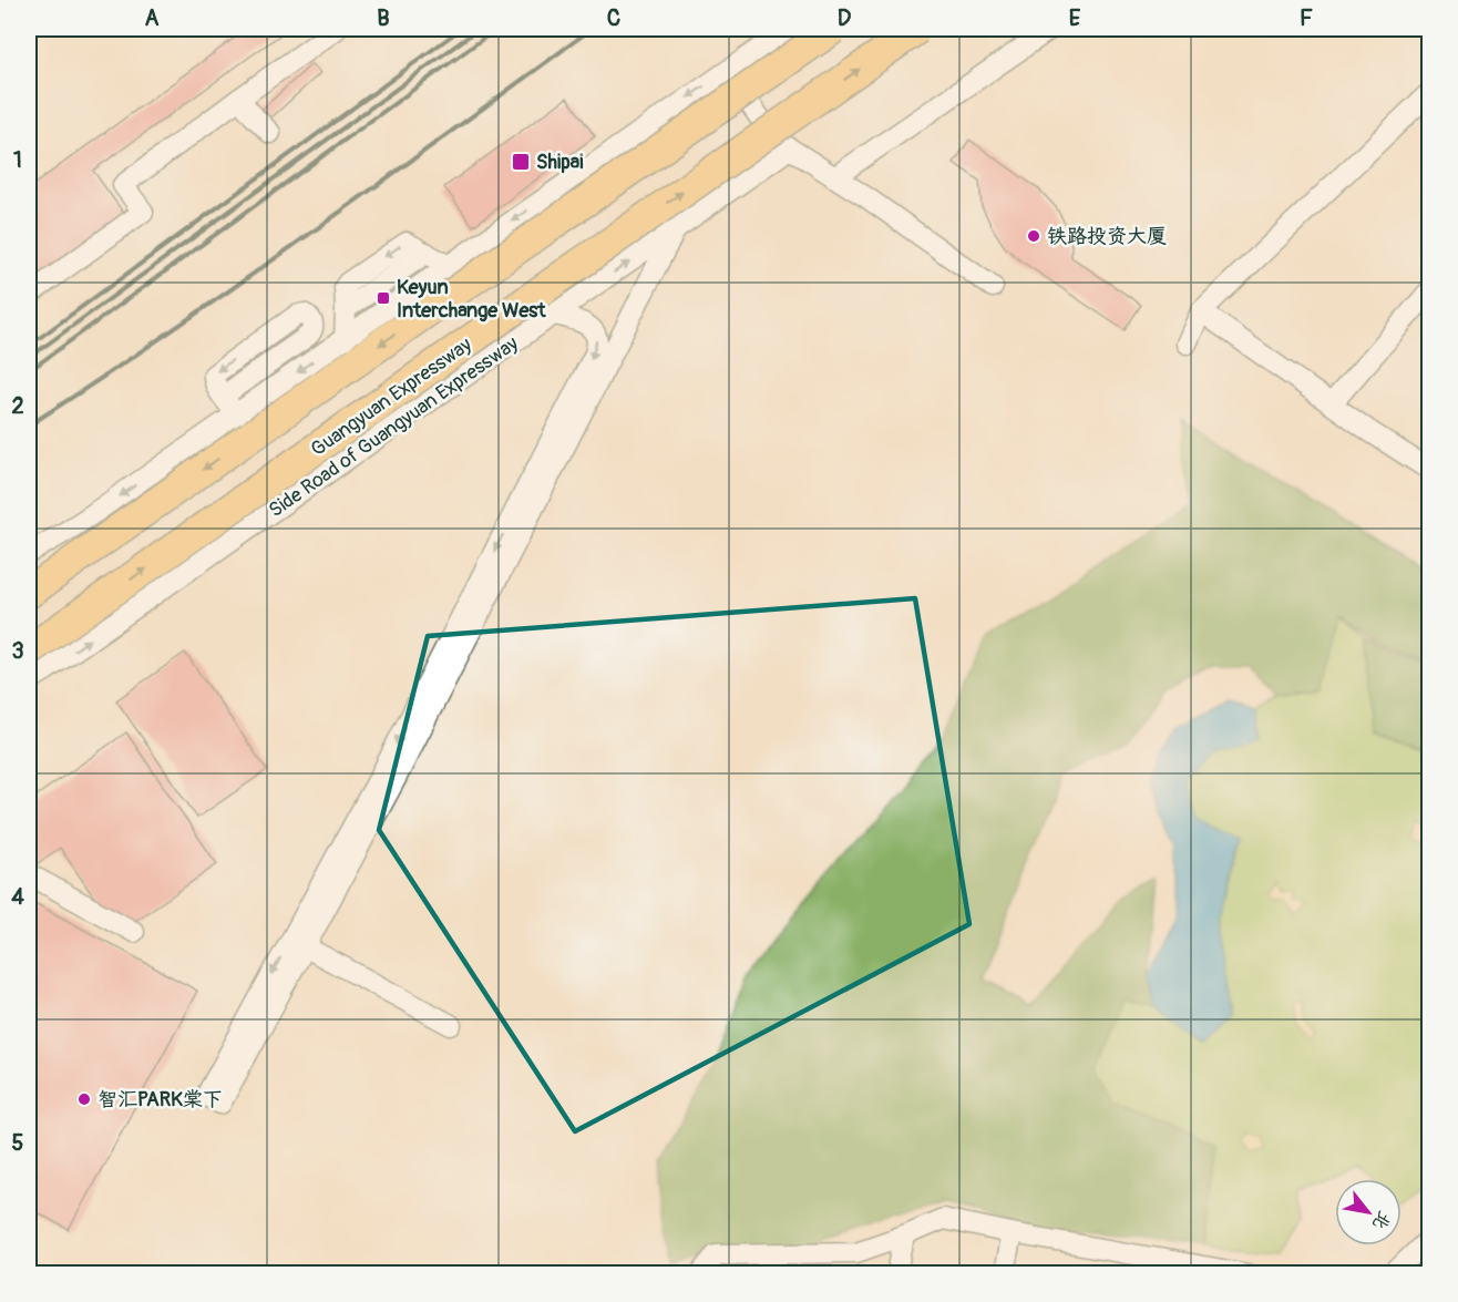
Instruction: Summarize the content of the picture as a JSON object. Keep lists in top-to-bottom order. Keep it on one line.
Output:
{"streets":{"highway":["Guangyuan Expressway"],"street":["Side Road of Guangyuan Expressway"]},"places":{"transit":["Shipai","Keyun Interchange West"],"other":["铁路投资大厦","智汇PARK棠下"]},"north":"bottom right","grid":{"columns":["A","B","C","D","E","F"],"rows":["1","2","3","4","5"]}}
